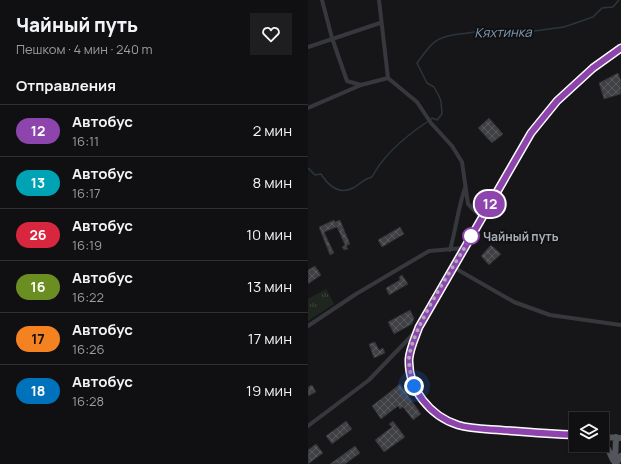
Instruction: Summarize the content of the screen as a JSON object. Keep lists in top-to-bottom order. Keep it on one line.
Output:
{"water":["Кяхтинка"],"places":["Чайный путь"],"lines":["bus line 12"],"page":{"heading":[["Чайный путь","Пешком · 4 мин · 240 m"],"Отправления"],"on_map":"12","list":[{"mark":"12","name":"Автобус","note":"16:11","value":"2 мин"},{"mark":"13","name":"Автобус","note":"16:17","value":"8 мин"},{"mark":"26","name":"Автобус","note":"16:19","value":"10 мин"},{"mark":"16","name":"Автобус","note":"16:22","value":"13 мин"},{"mark":"17","name":"Автобус","note":"16:26","value":"17 мин"},{"mark":"18","name":"Автобус","note":"16:28","value":"19 мин"}]}}
